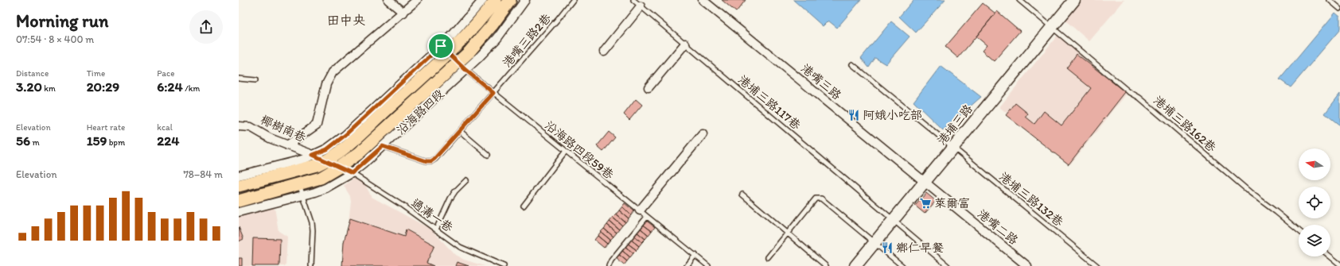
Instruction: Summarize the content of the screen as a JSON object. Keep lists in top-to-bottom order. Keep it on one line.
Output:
{"streets":{"main road":["沿海路四段"],"street":["港嘴三路","港埔三路","椰樹南巷","港嘴二路"],"lane":["港嘴三路2巷","港埔三路117巷","港埔三路162巷","沿海路四段59巷","港埔三路132巷","過溝一巷"]},"crossings":[["港嘴三路2巷","沿海路四段"],["港嘴三路2巷","沿海路四段59巷"],["港嘴三路","港埔三路"],["港嘴三路","港嘴二路"],["港埔三路117巷","港埔三路"],["沿海路四段","椰樹南巷"],["沿海路四段","沿海路四段59巷"],["沿海路四段","過溝一巷"],["港埔三路162巷","港埔三路"],["港埔三路","港埔三路132巷"],["港埔三路","港嘴二路"],["椰樹南巷","過溝一巷"]],"districts":["田中央"],"places":{"restaurant":["阿娥小吃部","鄉仁早餐"],"supermarket":["萊爾富"]},"north":"left","page":{"heading":["Morning run","07:54 · 8 × 400 m"],"stats":[["Distance","3.20 km"],["Time","20:29"],["Pace","6:24 /km"],["Elevation","56 m"],["Heart rate","159 bpm"],["kcal","224"]],"chart":["Elevation","78–84 m"]}}
